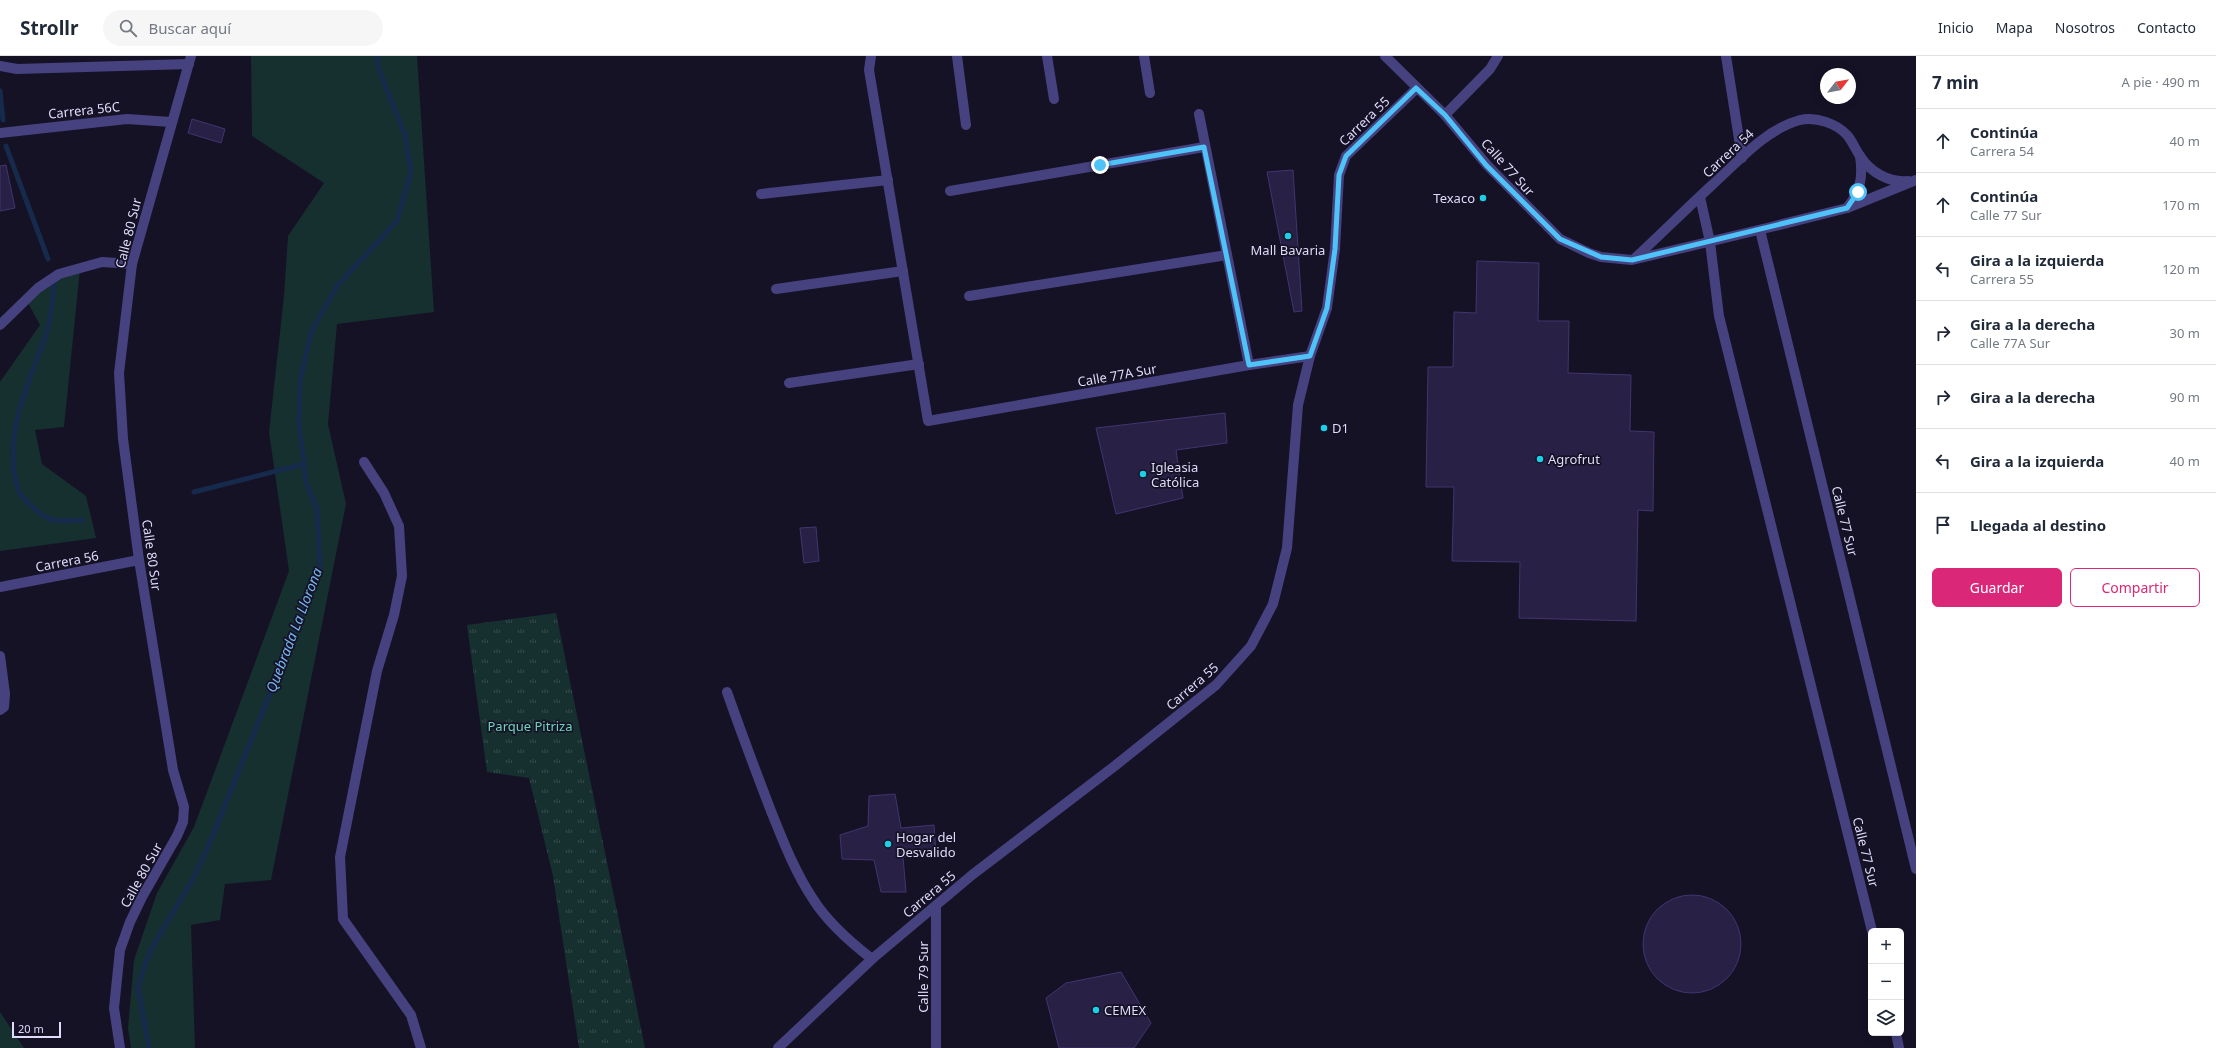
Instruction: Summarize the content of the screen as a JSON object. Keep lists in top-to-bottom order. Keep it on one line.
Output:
{"streets":{"street":["Carrera 56C","Carrera 55","Carrera 54","Calle 77 Sur","Calle 80 Sur","Calle 77A Sur","Carrera 56","Calle 79 Sur"]},"crossings":[["Carrera 56C","Calle 80 Sur"],["Carrera 55","Calle 77 Sur"],["Carrera 55","Calle 77A Sur"],["Carrera 55","Calle 79 Sur"],["Carrera 54","Calle 77 Sur"],["Calle 80 Sur","Carrera 56"]],"water":["Quebrada La Llorona"],"parks":["Parque Pitriza"],"places":["Texaco","Mall Bavaria","D1","Agrofrut","Igleasia Católica","Hogar del Desvalido","CEMEX"],"scale_bar":"20 m","north":"top right","page":{"header":"Strollr","search":"Buscar aquí","nav":["Inicio","Mapa","Nosotros","Contacto"],"heading":["7 min","A pie · 490 m"],"list":[["Continúa","Carrera 54","40 m"],["Continúa","Calle 77 Sur","170 m"],["Gira a la izquierda","Carrera 55","120 m"],["Gira a la derecha","Calle 77A Sur","30 m"],["Gira a la derecha","90 m"],["Gira a la izquierda","40 m"],"Llegada al destino"],"buttons":["Guardar","Compartir"],"map_buttons":["+","−"],"scale":"20 m"}}
